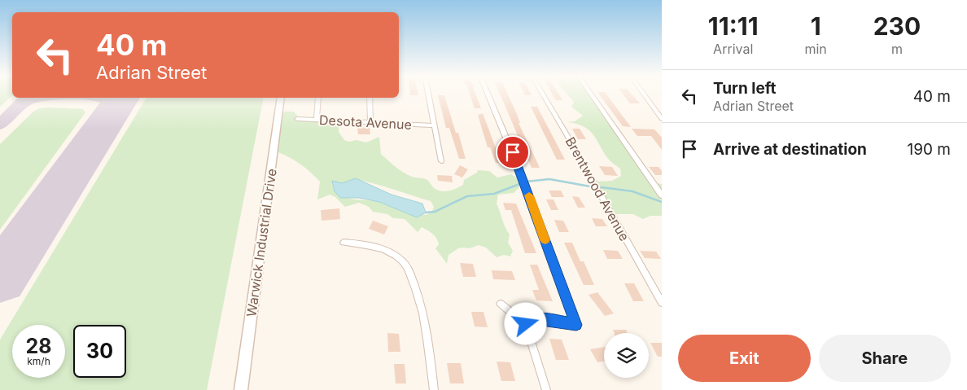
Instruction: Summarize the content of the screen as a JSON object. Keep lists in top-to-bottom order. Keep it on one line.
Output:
{"streets":{"street":["Desota Avenue","Brentwood Avenue","Warwick Industrial Drive"]},"page":{"eta":["11:11","Arrival","1","min","230","m"],"turn":["40 m","Adrian Street"],"list":[{"name":"Turn left","note":"Adrian Street","value":"40 m"},{"name":"Arrive at destination","value":"190 m"}],"speed":"28 km/h","limit":"30","buttons":["Exit","Share"]}}
